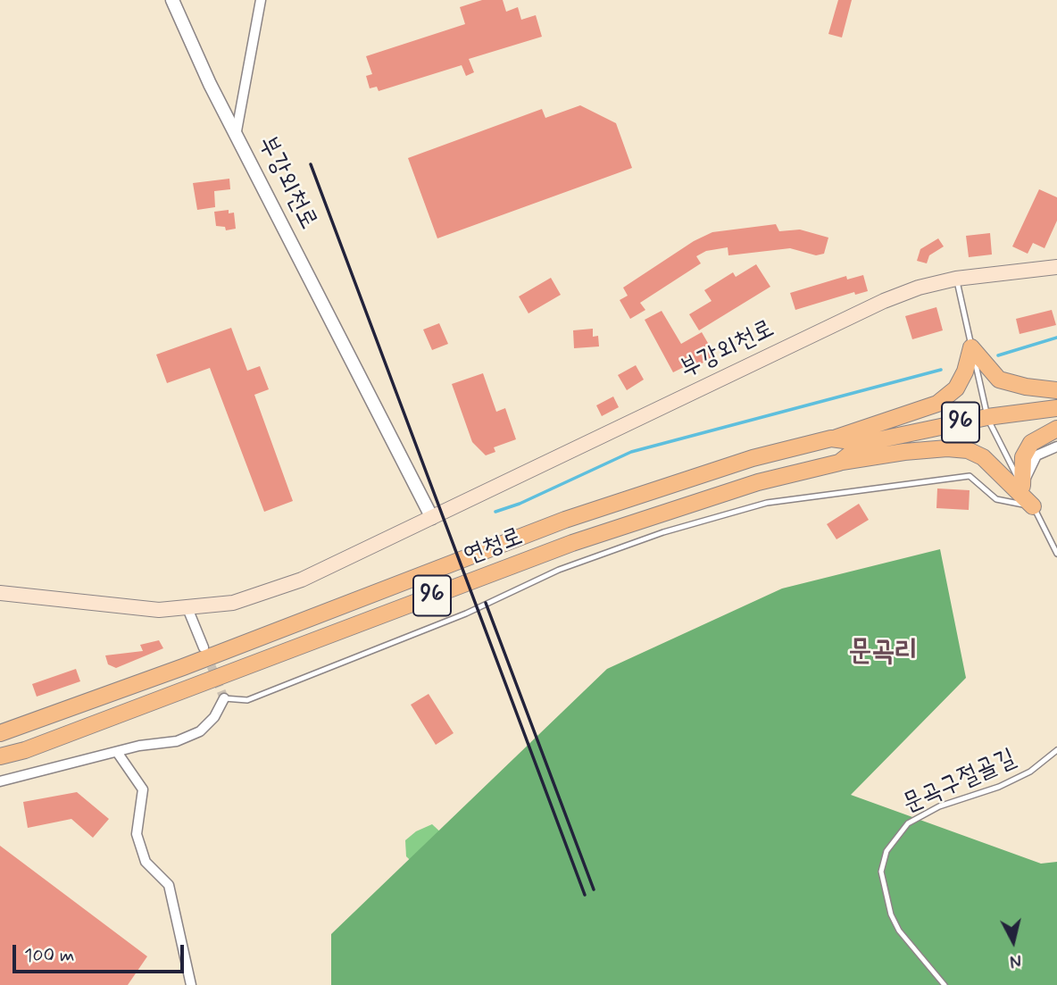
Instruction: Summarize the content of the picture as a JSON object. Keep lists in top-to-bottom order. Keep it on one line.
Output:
{"streets":{"main road":["부강외천로","96","연청로"],"lane":["문곡구절골길"]},"districts":["문곡리"],"scale_bar":"100 m","north":"bottom"}
